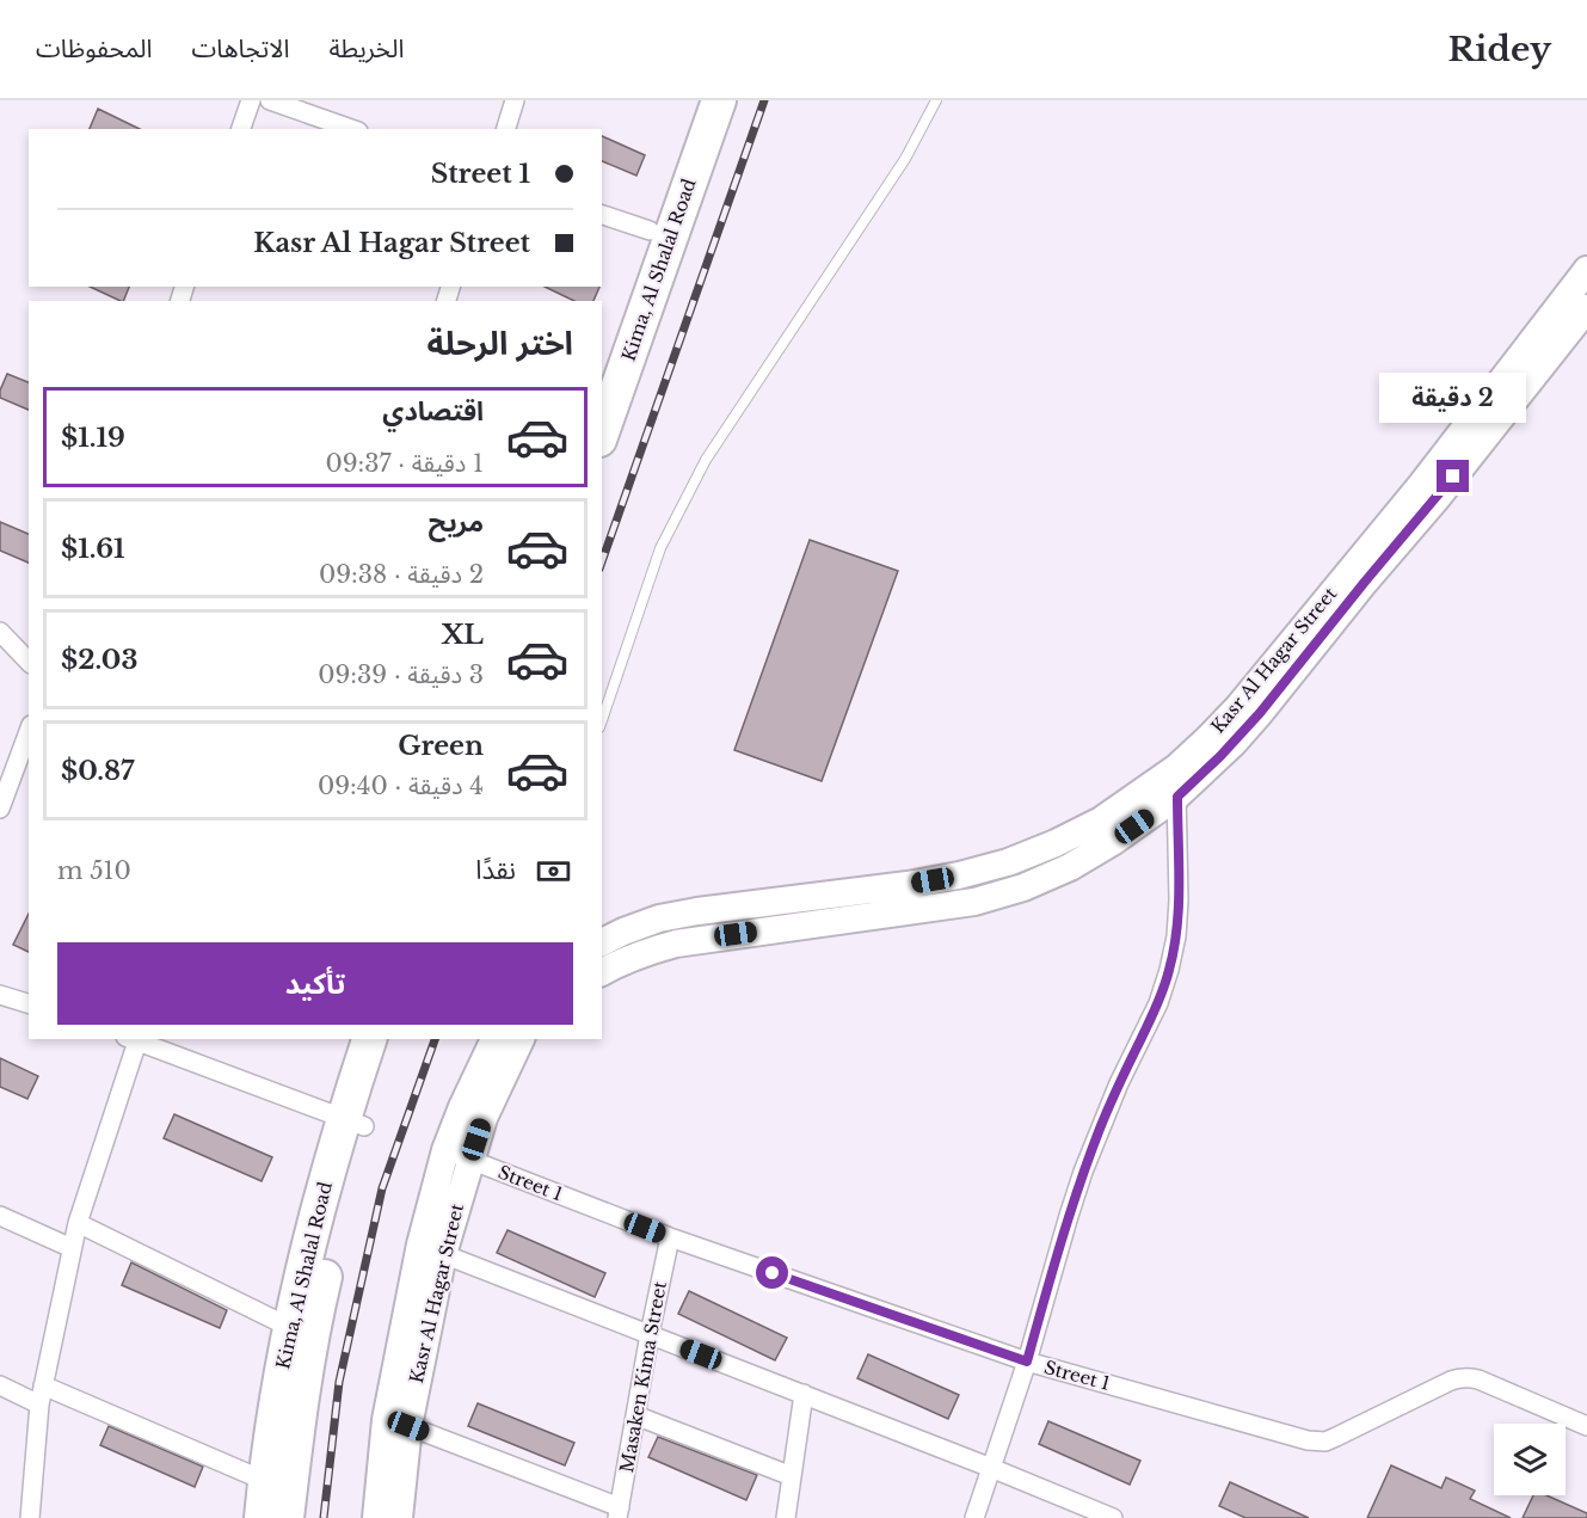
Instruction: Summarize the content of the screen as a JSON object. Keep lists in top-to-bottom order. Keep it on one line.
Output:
{"streets":{"highway":["Kima, Al Shalal Road"],"main road":["Kasr Al Hagar Street"],"street":["Street 1","Masaken Kima Street"]},"crossings":[["Kasr Al Hagar Street","Street 1"],["Street 1","Masaken Kima Street"]],"page":{"header":"Ridey","nav":["الخريطة","الاتجاهات","المحفوظات"],"banner":["Street 1","Kasr Al Hagar Street"],"heading":"اختر الرحلة","bubble":"2 دقيقة","list":[{"name":"اقتصادي","note":"1 دقيقة · 09:37","value":"$1.19"},{"name":"مريح","note":"2 دقيقة · 09:38","value":"$1.61"},{"name":"XL","note":"3 دقيقة · 09:39","value":"$2.03"},{"name":"Green","note":"4 دقيقة · 09:40","value":"$0.87"}],"pay":["نقدًا","510 m"],"buttons":"تأكيد"}}
